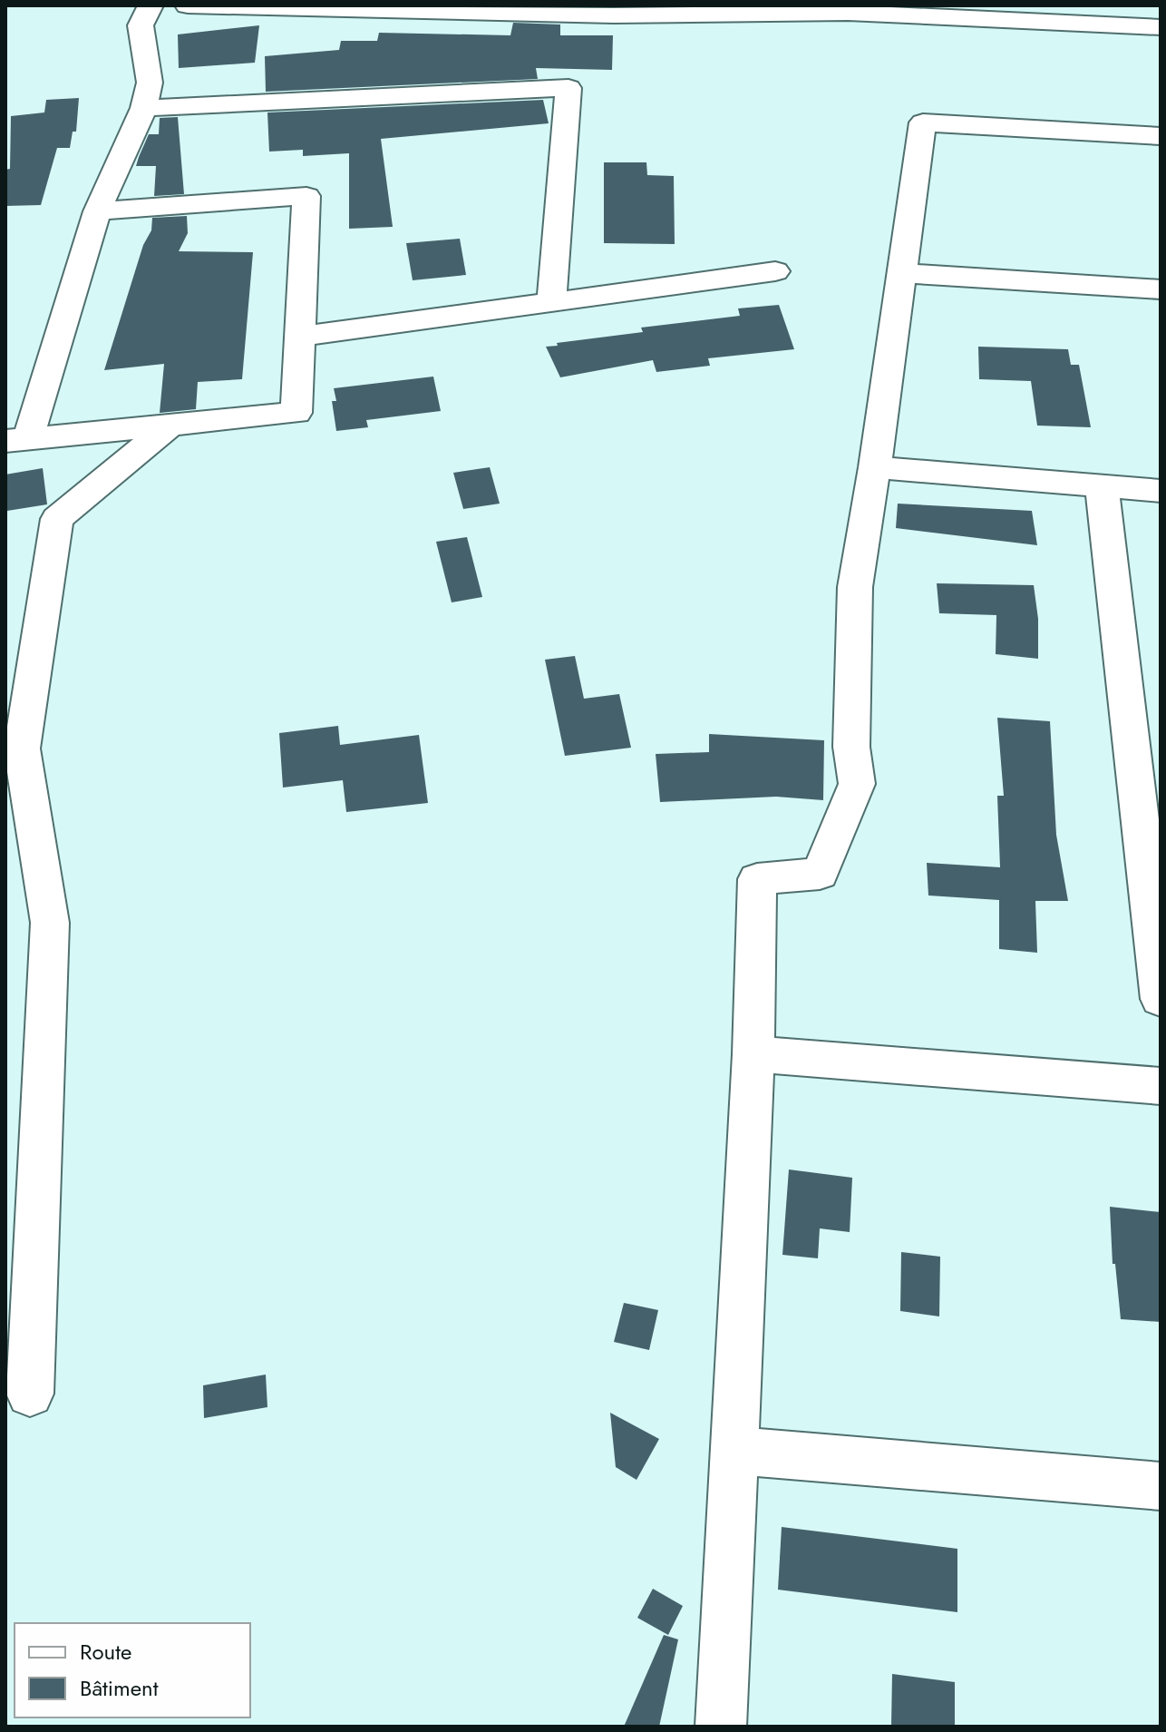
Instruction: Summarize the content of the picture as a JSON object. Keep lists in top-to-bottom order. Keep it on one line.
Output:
{"legend":["Route","Bâtiment"]}
